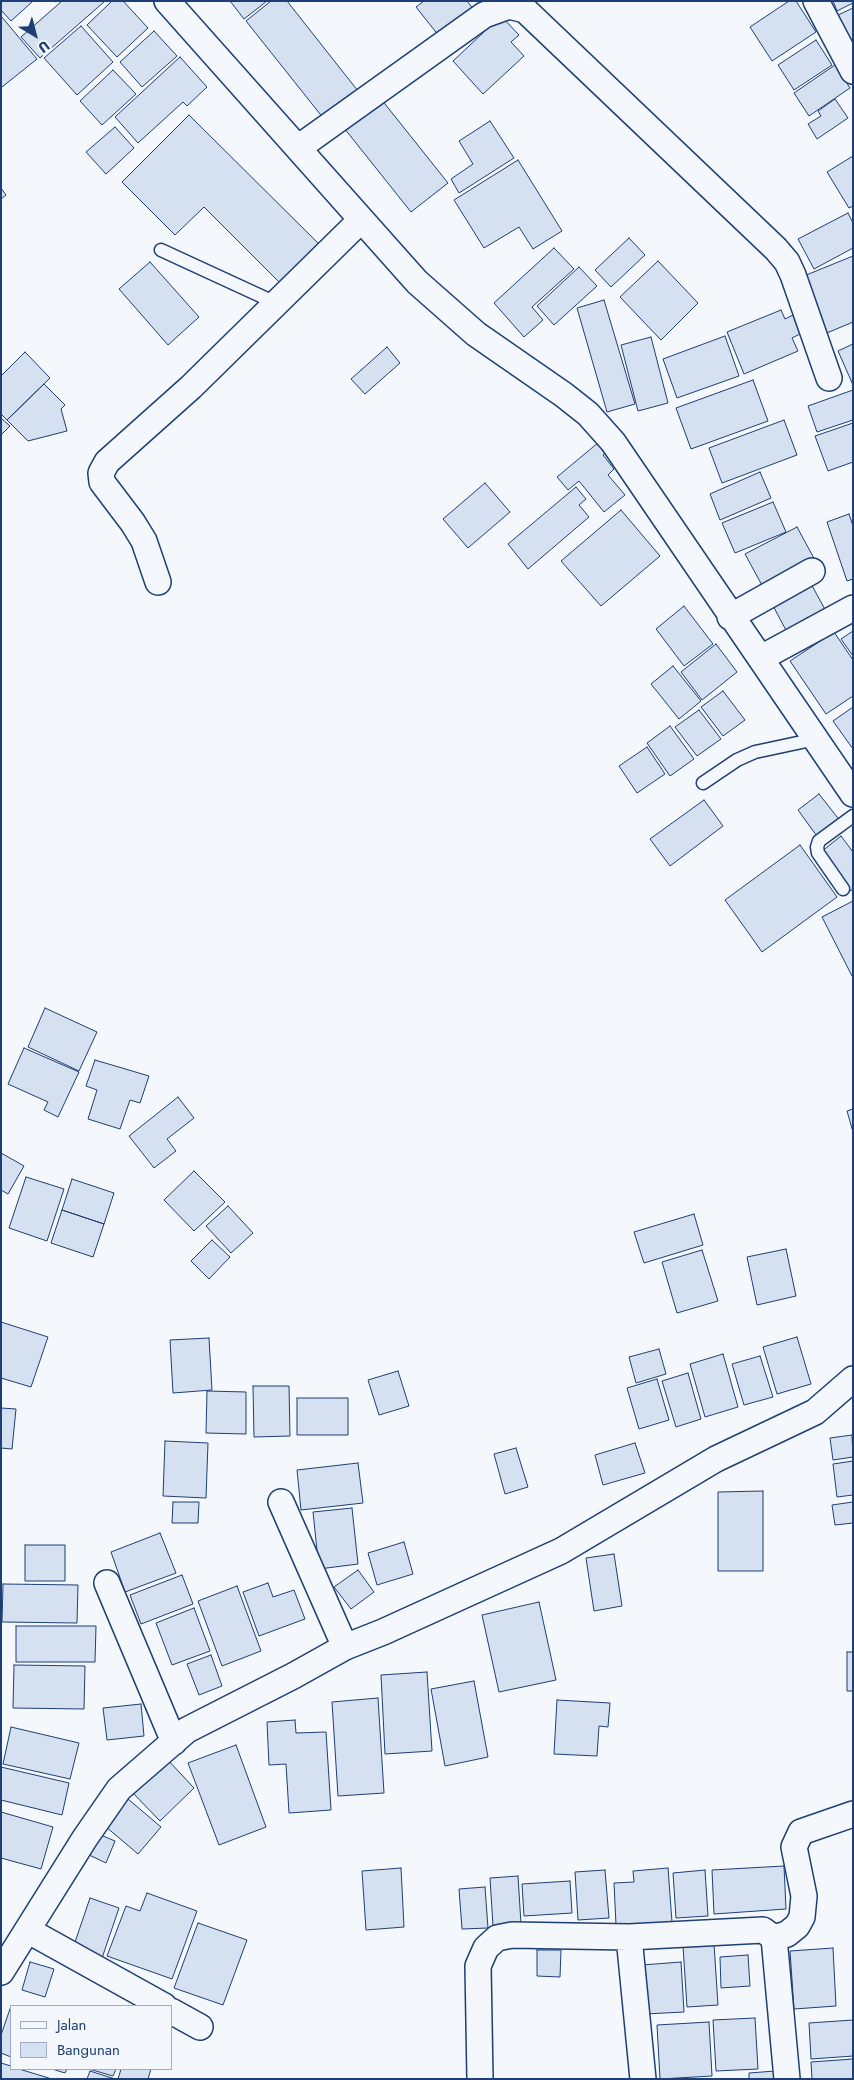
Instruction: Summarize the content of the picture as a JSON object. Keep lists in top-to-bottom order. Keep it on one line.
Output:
{"legend":["Jalan","Bangunan"],"north":"bottom right"}
